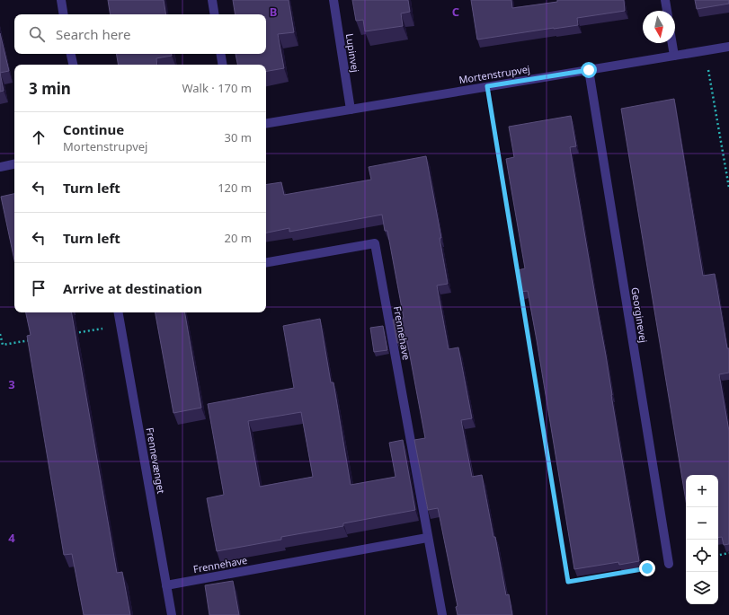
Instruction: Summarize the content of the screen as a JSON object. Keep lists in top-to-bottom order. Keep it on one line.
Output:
{"streets":{"street":["Lupinvej","Mortenstrupvej","Georginevej","Frennehave","Frennevænget"]},"crossings":[["Lupinvej","Mortenstrupvej"],["Mortenstrupvej","Georginevej"],["Frennehave","Frennevænget"]],"north":"bottom","page":{"search":"Search here","heading":["3 min","Walk · 170 m"],"list":[["Continue","Mortenstrupvej","30 m"],["Turn left","120 m"],["Turn left","20 m"],"Arrive at destination"],"map_buttons":["+","−"]},"grid":{"columns":["B","C"],"rows":["3","4"]}}
